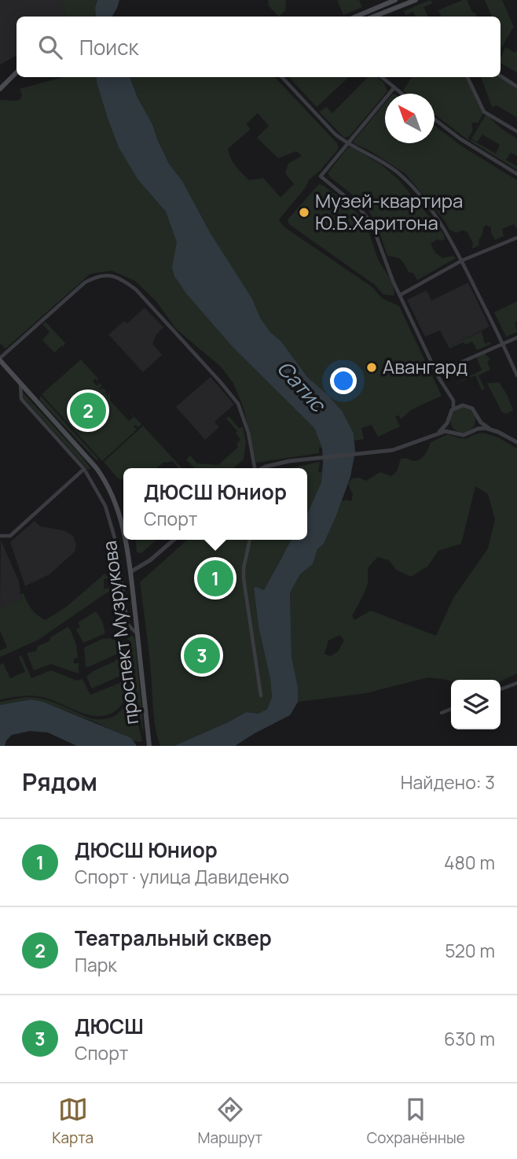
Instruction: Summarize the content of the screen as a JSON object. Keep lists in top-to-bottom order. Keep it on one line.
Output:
{"streets":{"main road":["проспект Музрукова"]},"water":["Сатис"],"places":["Музей-квартира Ю.Б.Харитона","Авангард"],"north":"top left","page":{"search":"Поиск","pins":["2","1","3"],"popup":["ДЮСШ Юниор","Спорт"],"heading":["Рядом","Найдено: 3"],"list":[{"mark":"1","name":"ДЮСШ Юниор","note":"Спорт · улица Давиденко","value":"480 m"},{"mark":"2","name":"Театральный сквер","note":"Парк","value":"520 m"},{"mark":"3","name":"ДЮСШ","note":"Спорт","value":"630 m"}],"nav":["Карта","Маршрут","Сохранённые"]}}
